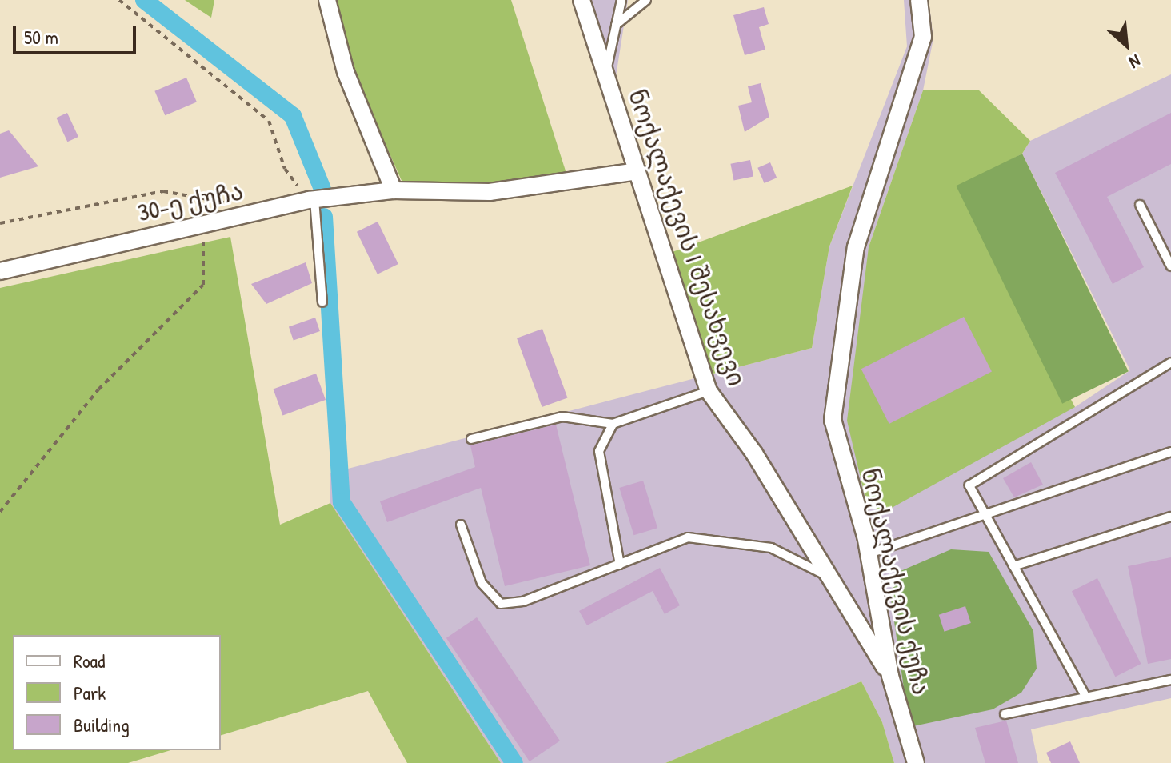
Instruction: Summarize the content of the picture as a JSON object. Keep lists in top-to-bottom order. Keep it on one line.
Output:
{"streets":{"street":["30-ე ქუჩა","ნოქალაქევის I შესახვევი","ნოქალაქევის ქუჩა"]},"crossings":[["30-ე ქუჩა","ნოქალაქევის I შესახვევი"],["ნოქალაქევის I შესახვევი","ნოქალაქევის ქუჩა"]],"legend":["Road","Park","Building"],"scale_bar":"50 m","north":"bottom right"}
